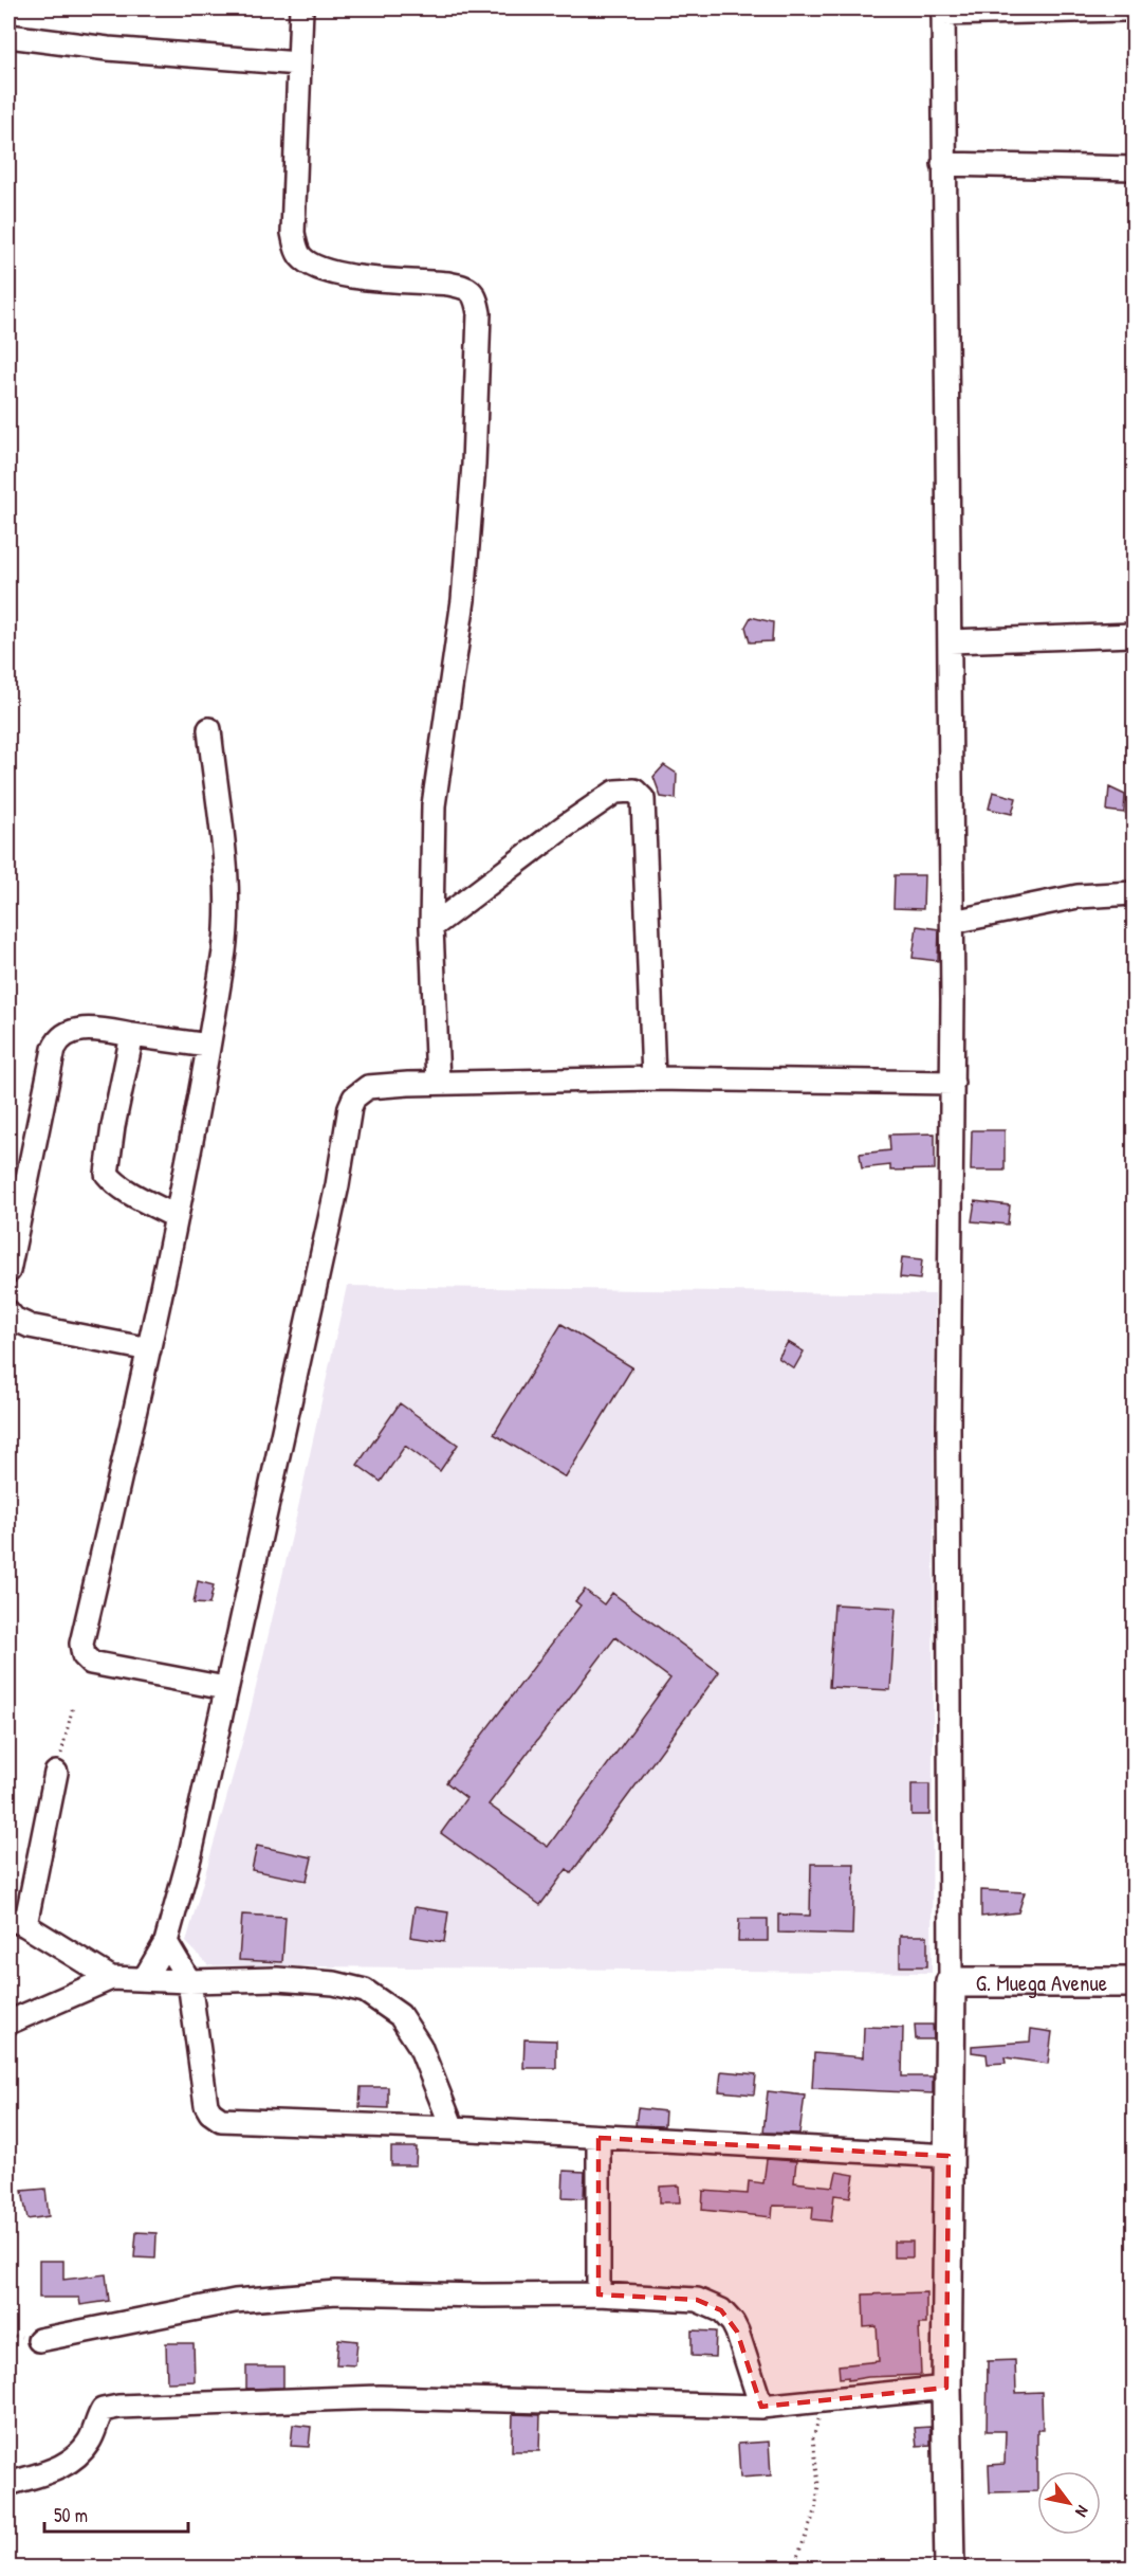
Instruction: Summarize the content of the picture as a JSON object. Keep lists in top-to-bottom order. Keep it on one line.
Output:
{"streets":{"street":["G. Muega Avenue"]},"scale_bar":"50 m","north":"bottom right"}
